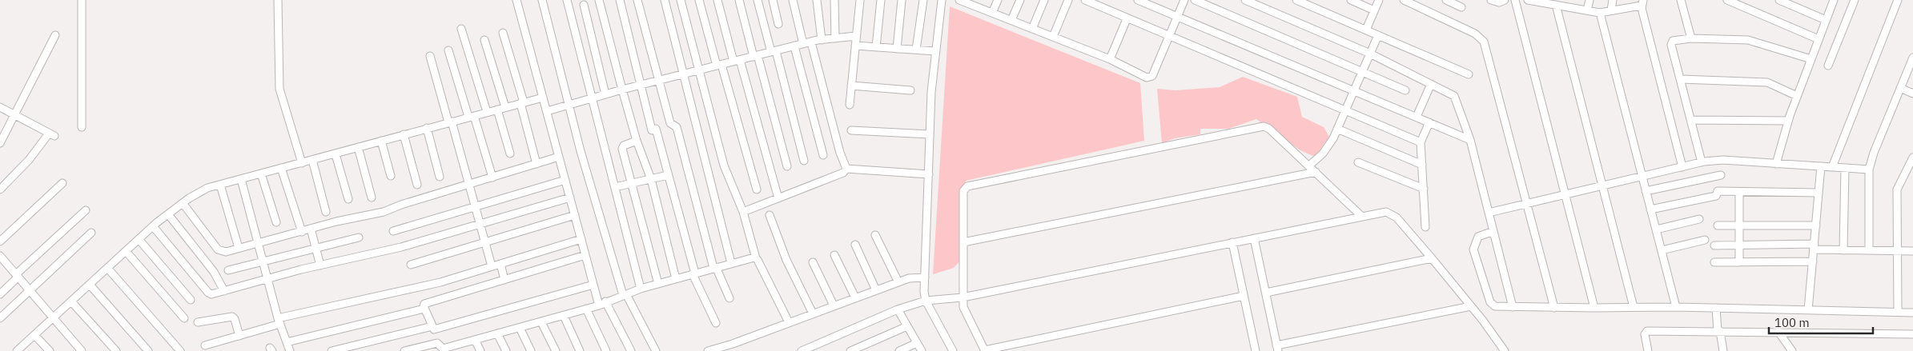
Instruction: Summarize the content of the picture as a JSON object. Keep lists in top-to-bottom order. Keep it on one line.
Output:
{"scale_bar":"100 m"}
